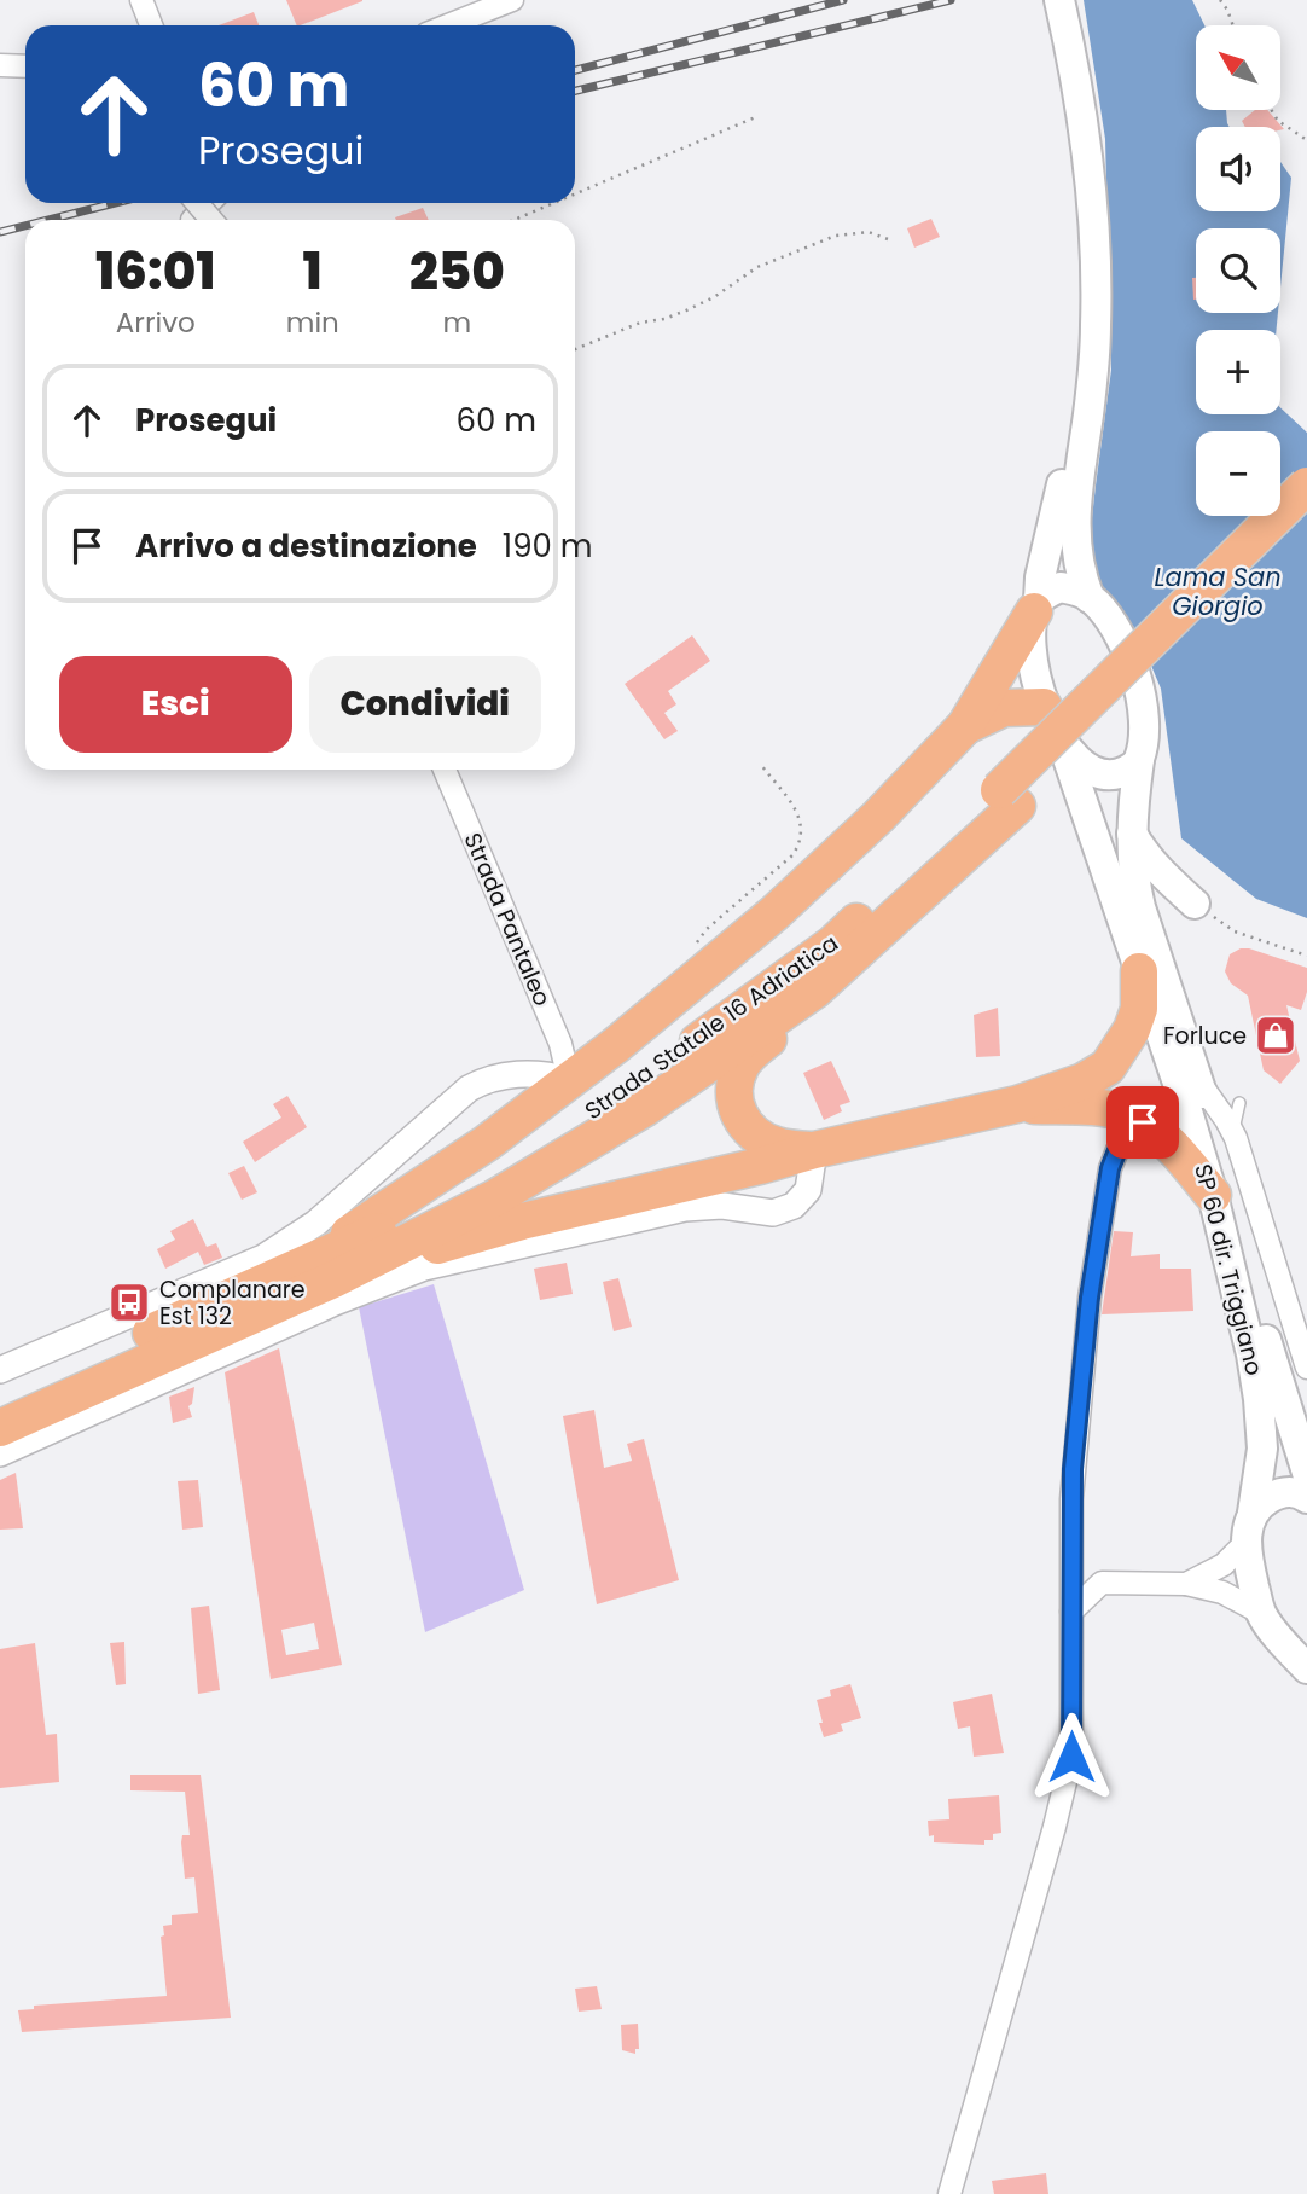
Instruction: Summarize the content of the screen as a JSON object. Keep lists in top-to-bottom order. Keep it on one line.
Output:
{"streets":{"highway":["Strada Statale 16 Adriatica"],"main road":["SP 60 dir. Triggiano"],"street":["Strada Pantaleo"]},"water":["Lama San Giorgio"],"places":{"shop":["Forluce"],"bus stop":["Complanare Est 132"]},"north":"top left","page":{"map_buttons":["+","−"],"turn":["60 m","Prosegui"],"eta":["16:01","Arrivo","1","min","250","m"],"list":[{"name":"Prosegui","value":"60 m"},{"name":"Arrivo a destinazione","value":"190 m"}],"buttons":["Esci","Condividi"]}}
